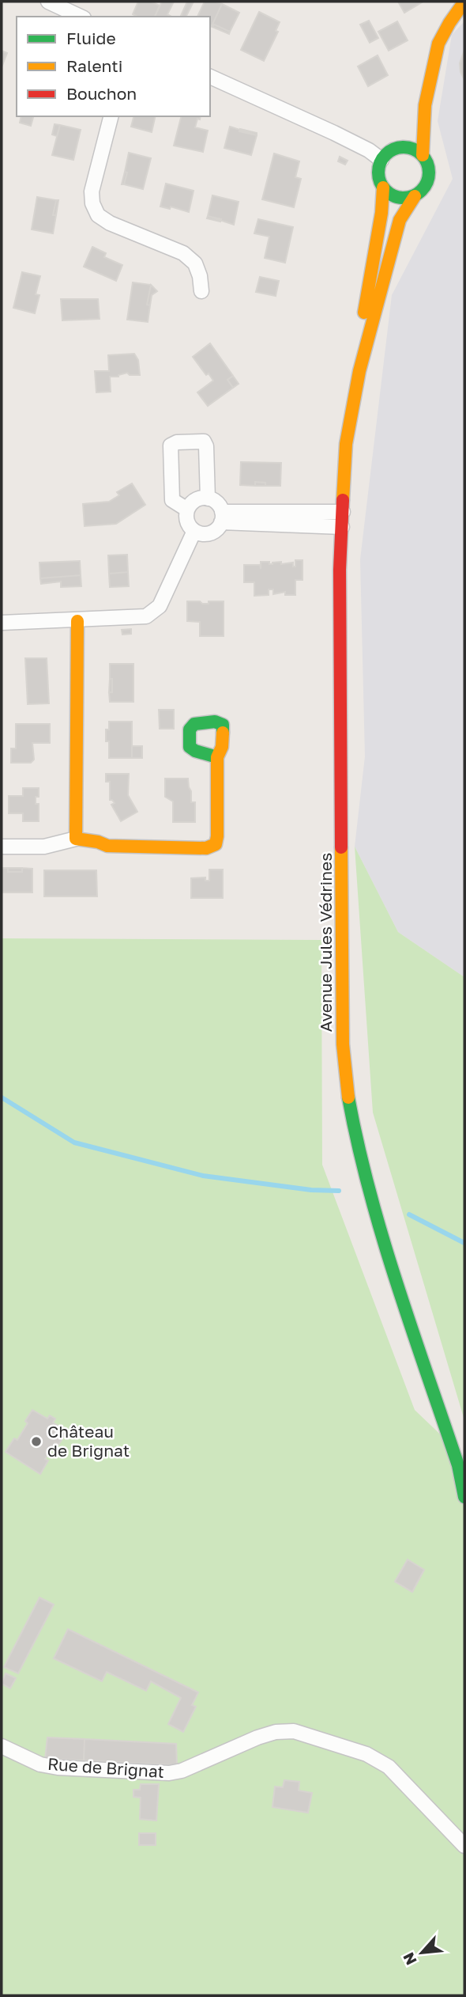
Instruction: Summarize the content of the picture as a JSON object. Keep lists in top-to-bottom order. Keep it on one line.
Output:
{"streets":{"main road":["Avenue Jules Védrines"],"street":["Rue de Brignat"]},"places":["Château de Brignat"],"legend":["Fluide","Ralenti","Bouchon"],"north":"bottom left"}
